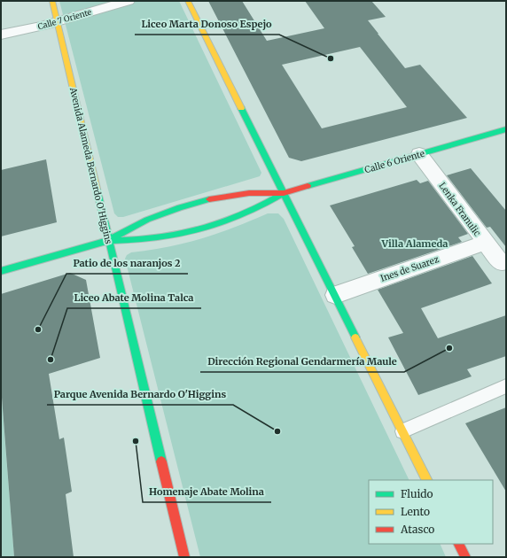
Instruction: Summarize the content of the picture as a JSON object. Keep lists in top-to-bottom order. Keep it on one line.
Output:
{"streets":{"main road":["Calle 6 Oriente","Avenida Alameda Bernardo O'Higgins"],"street":["Calle 7 Oriente","Lenka Franulic","Ines de Suarez"]},"crossings":[["Calle 7 Oriente","Avenida Alameda Bernardo O'Higgins"],["Calle 6 Oriente","Avenida Alameda Bernardo O'Higgins"],["Calle 6 Oriente","Lenka Franulic"],["Lenka Franulic","Ines de Suarez"]],"districts":["Villa Alameda"],"places":["Liceo Marta Donoso Espejo","Patio de los naranjos 2","Dirección Regional Gendarmería Maule","Liceo Abate Molina Talca","Parque Avenida Bernardo O'Higgins","Homenaje Abate Molina"],"legend":["Fluido","Lento","Atasco"]}
